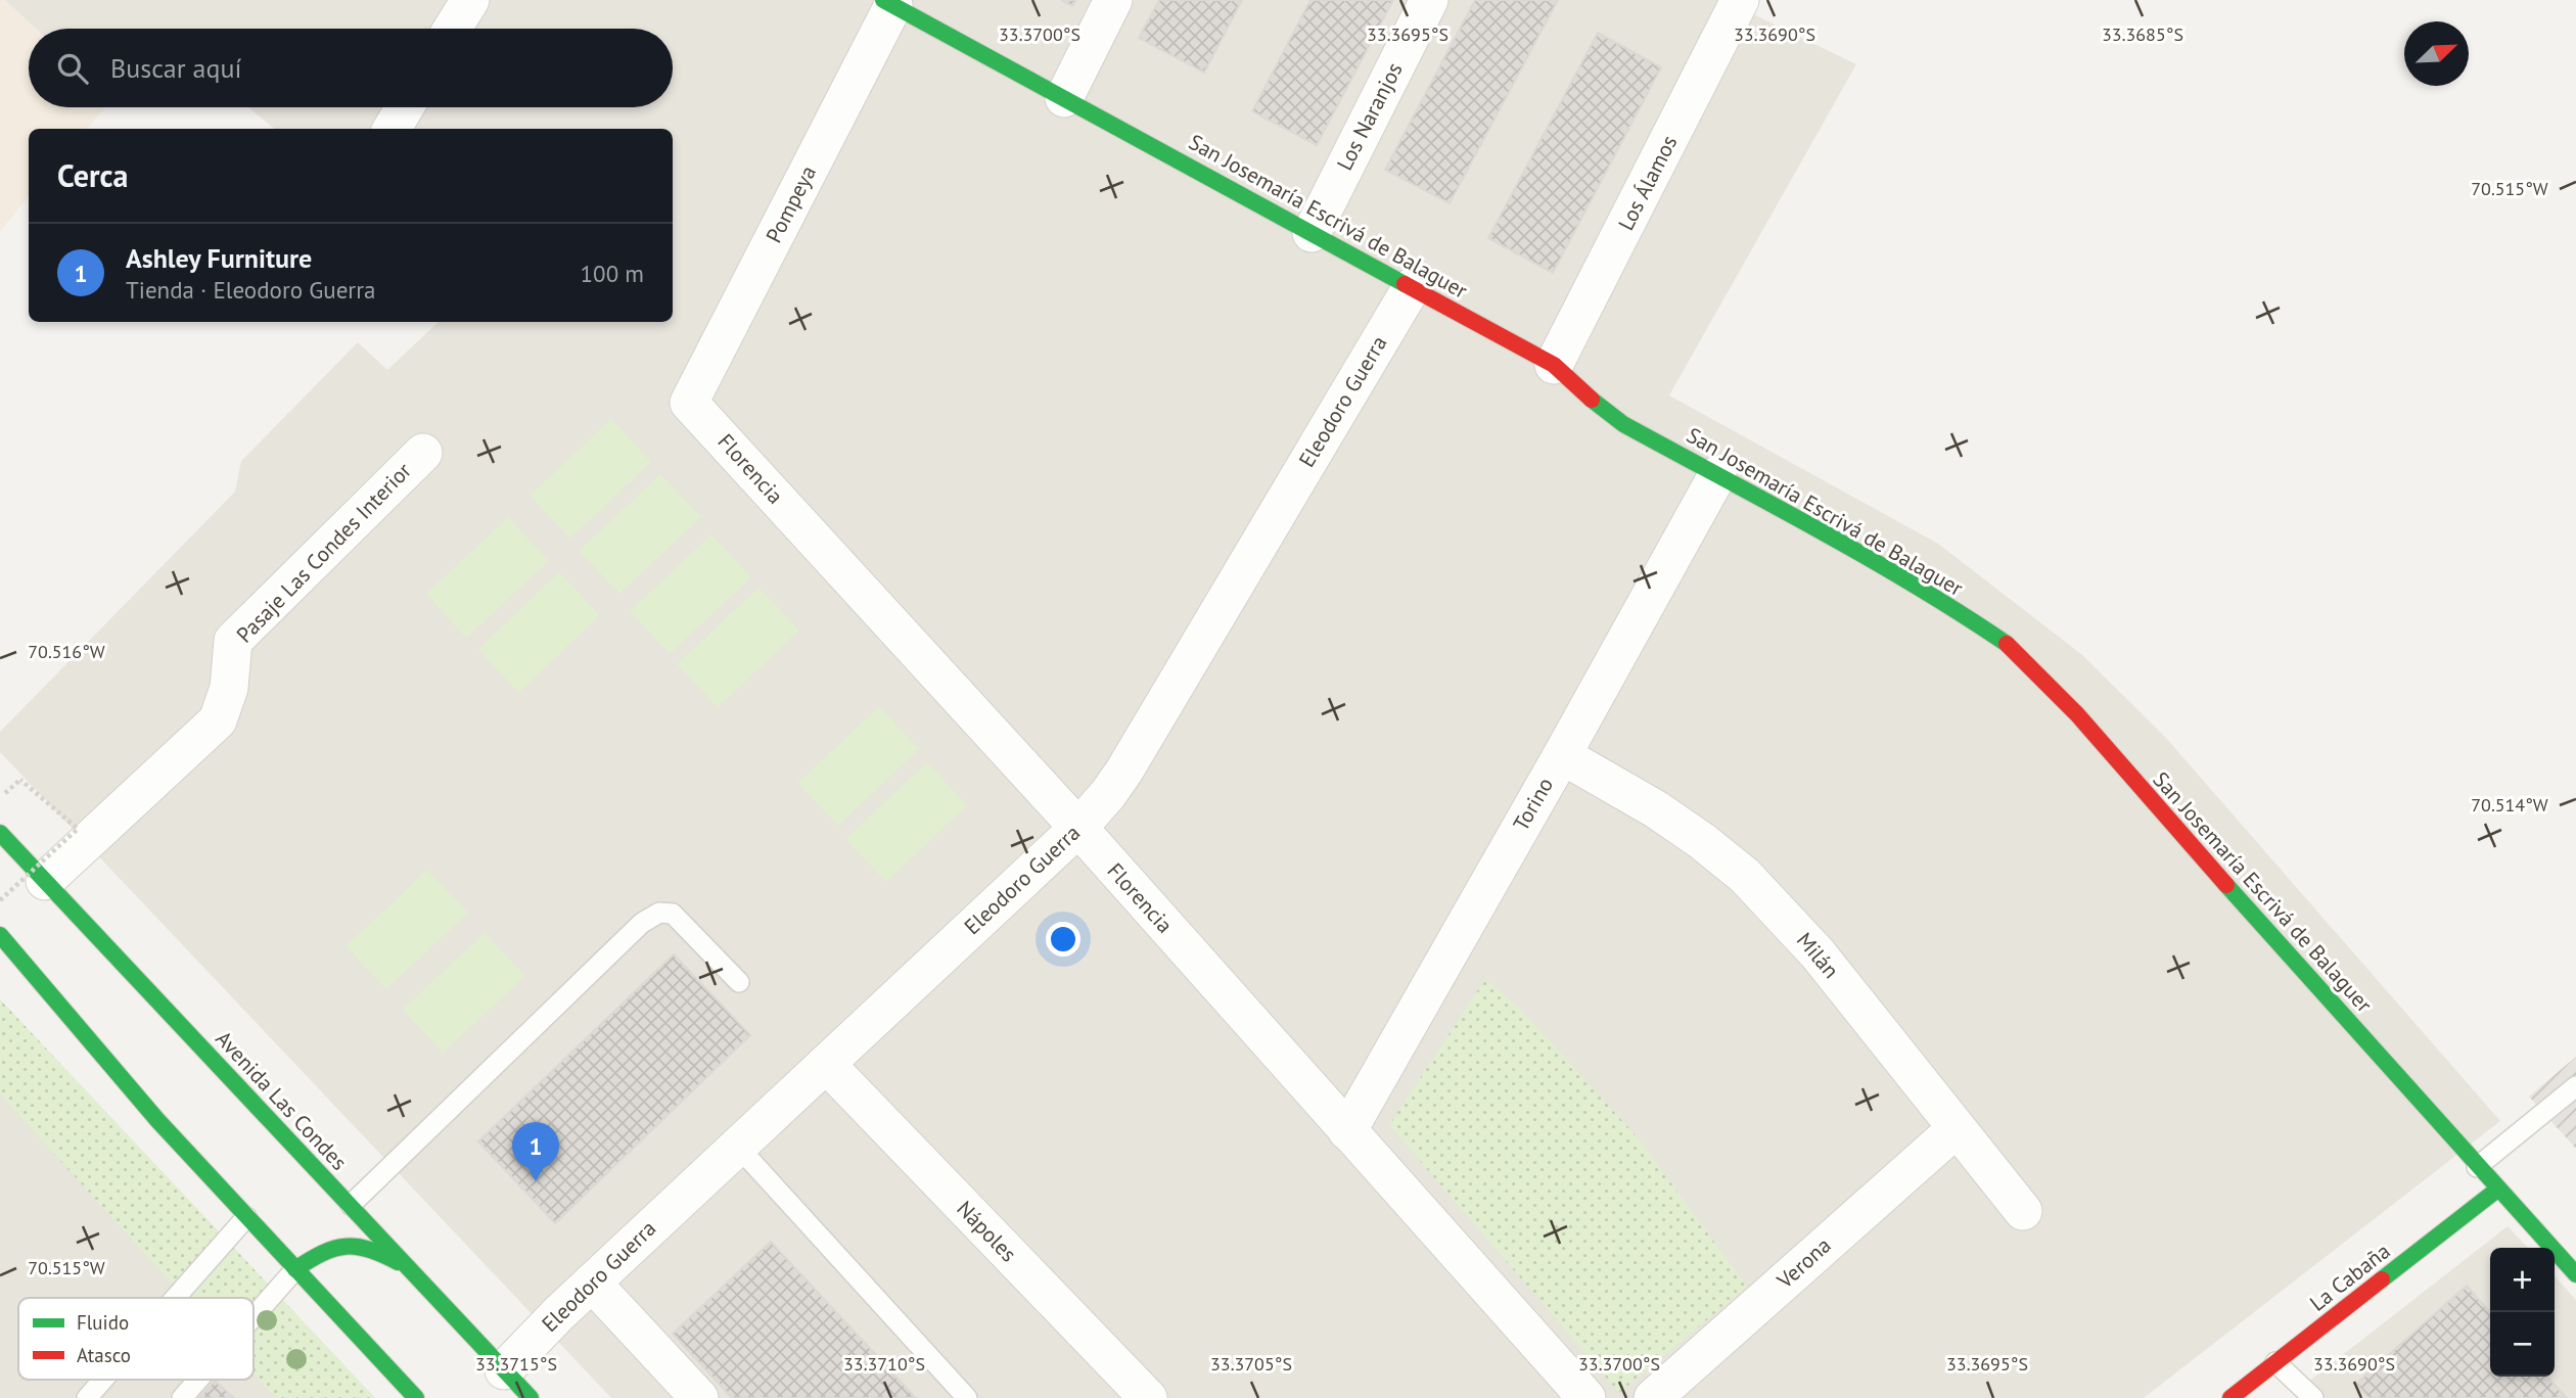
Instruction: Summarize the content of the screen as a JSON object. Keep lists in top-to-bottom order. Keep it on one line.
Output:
{"streets":{"street":["Los Naranjos","Los Álamos","Pompeya","San Josemaría Escrivá de Balaguer","Eleodoro Guerra","Florencia","Pasaje Las Condes Interior","Torino","Milán","Avenida Las Condes","Nápoles","Verona","La Cabaña"]},"crossings":[["Los Naranjos","San Josemaría Escrivá de Balaguer"],["Los Álamos","San Josemaría Escrivá de Balaguer"],["Pompeya","San Josemaría Escrivá de Balaguer"],["Pompeya","Florencia"],["San Josemaría Escrivá de Balaguer","Eleodoro Guerra"],["San Josemaría Escrivá de Balaguer","Torino"],["San Josemaría Escrivá de Balaguer","La Cabaña"],["Eleodoro Guerra","Florencia"],["Eleodoro Guerra","Avenida Las Condes"],["Eleodoro Guerra","Nápoles"],["Florencia","Torino"],["Pasaje Las Condes Interior","Avenida Las Condes"],["Torino","Milán"],["Milán","Verona"]],"legend":["Fluido","Atasco"],"north":"top right","page":{"search":"Buscar aquí","heading":"Cerca","list":[{"mark":"1","name":"Ashley Furniture","note":"Tienda · Eleodoro Guerra","value":"100 m"}],"pins":"1","map_buttons":["+","−"]},"coordinates":["33.3700°S","33.3695°S","33.3690°S","33.3685°S","70.515°W","70.516°W","70.514°W","33.3715°S","33.3710°S","33.3705°S"]}
